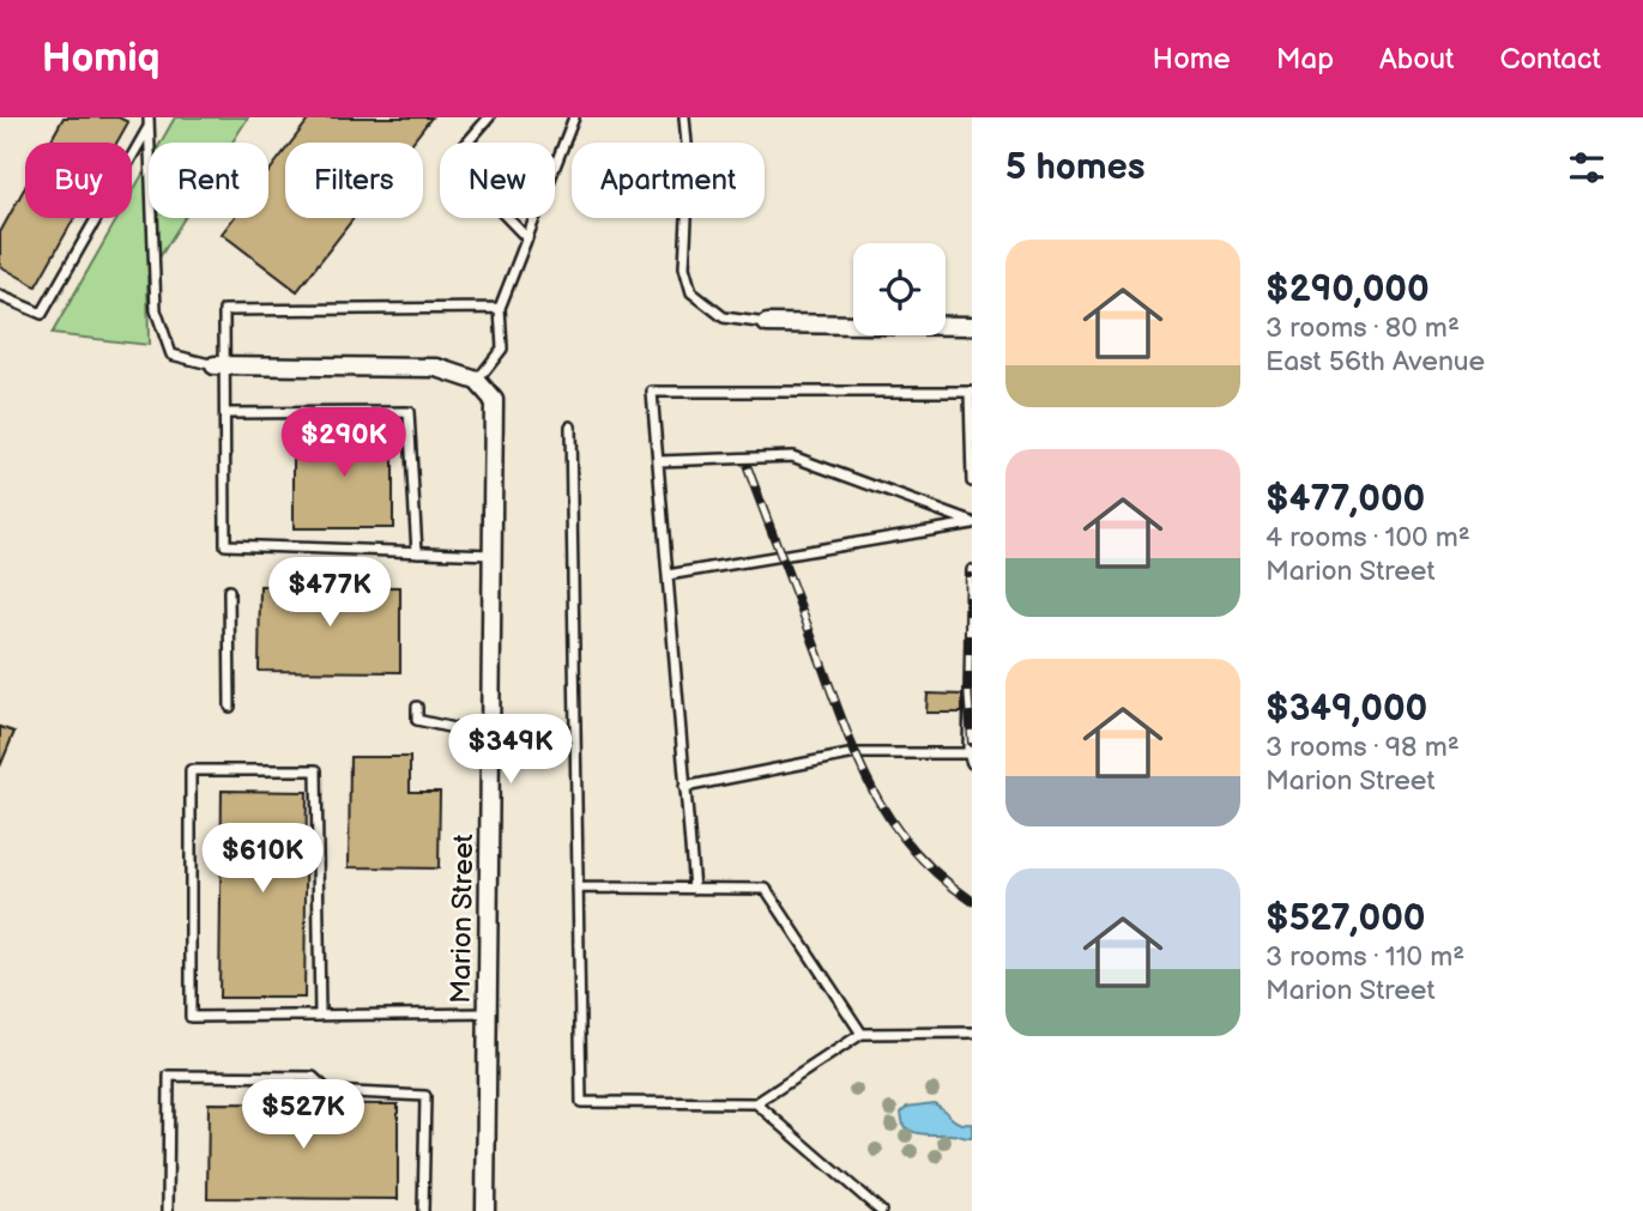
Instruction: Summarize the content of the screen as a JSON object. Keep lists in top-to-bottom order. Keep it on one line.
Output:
{"streets":{"street":["Marion Street"]},"page":{"header":"Homiq","nav":["Home","Map","About","Contact"],"heading":"5 homes","chip":["Buy","Rent","Filters","New","Apartment"],"list":[{"name":"$290,000","note":"3 rooms · 80 m² · East 56th Avenue"},{"name":"$477,000","note":"4 rooms · 100 m² · Marion Street"},{"name":"$349,000","note":"3 rooms · 98 m² · Marion Street"},{"name":"$527,000","note":"3 rooms · 110 m² · Marion Street"}],"price":["$290K","$477K","$349K","$610K","$527K"]}}
